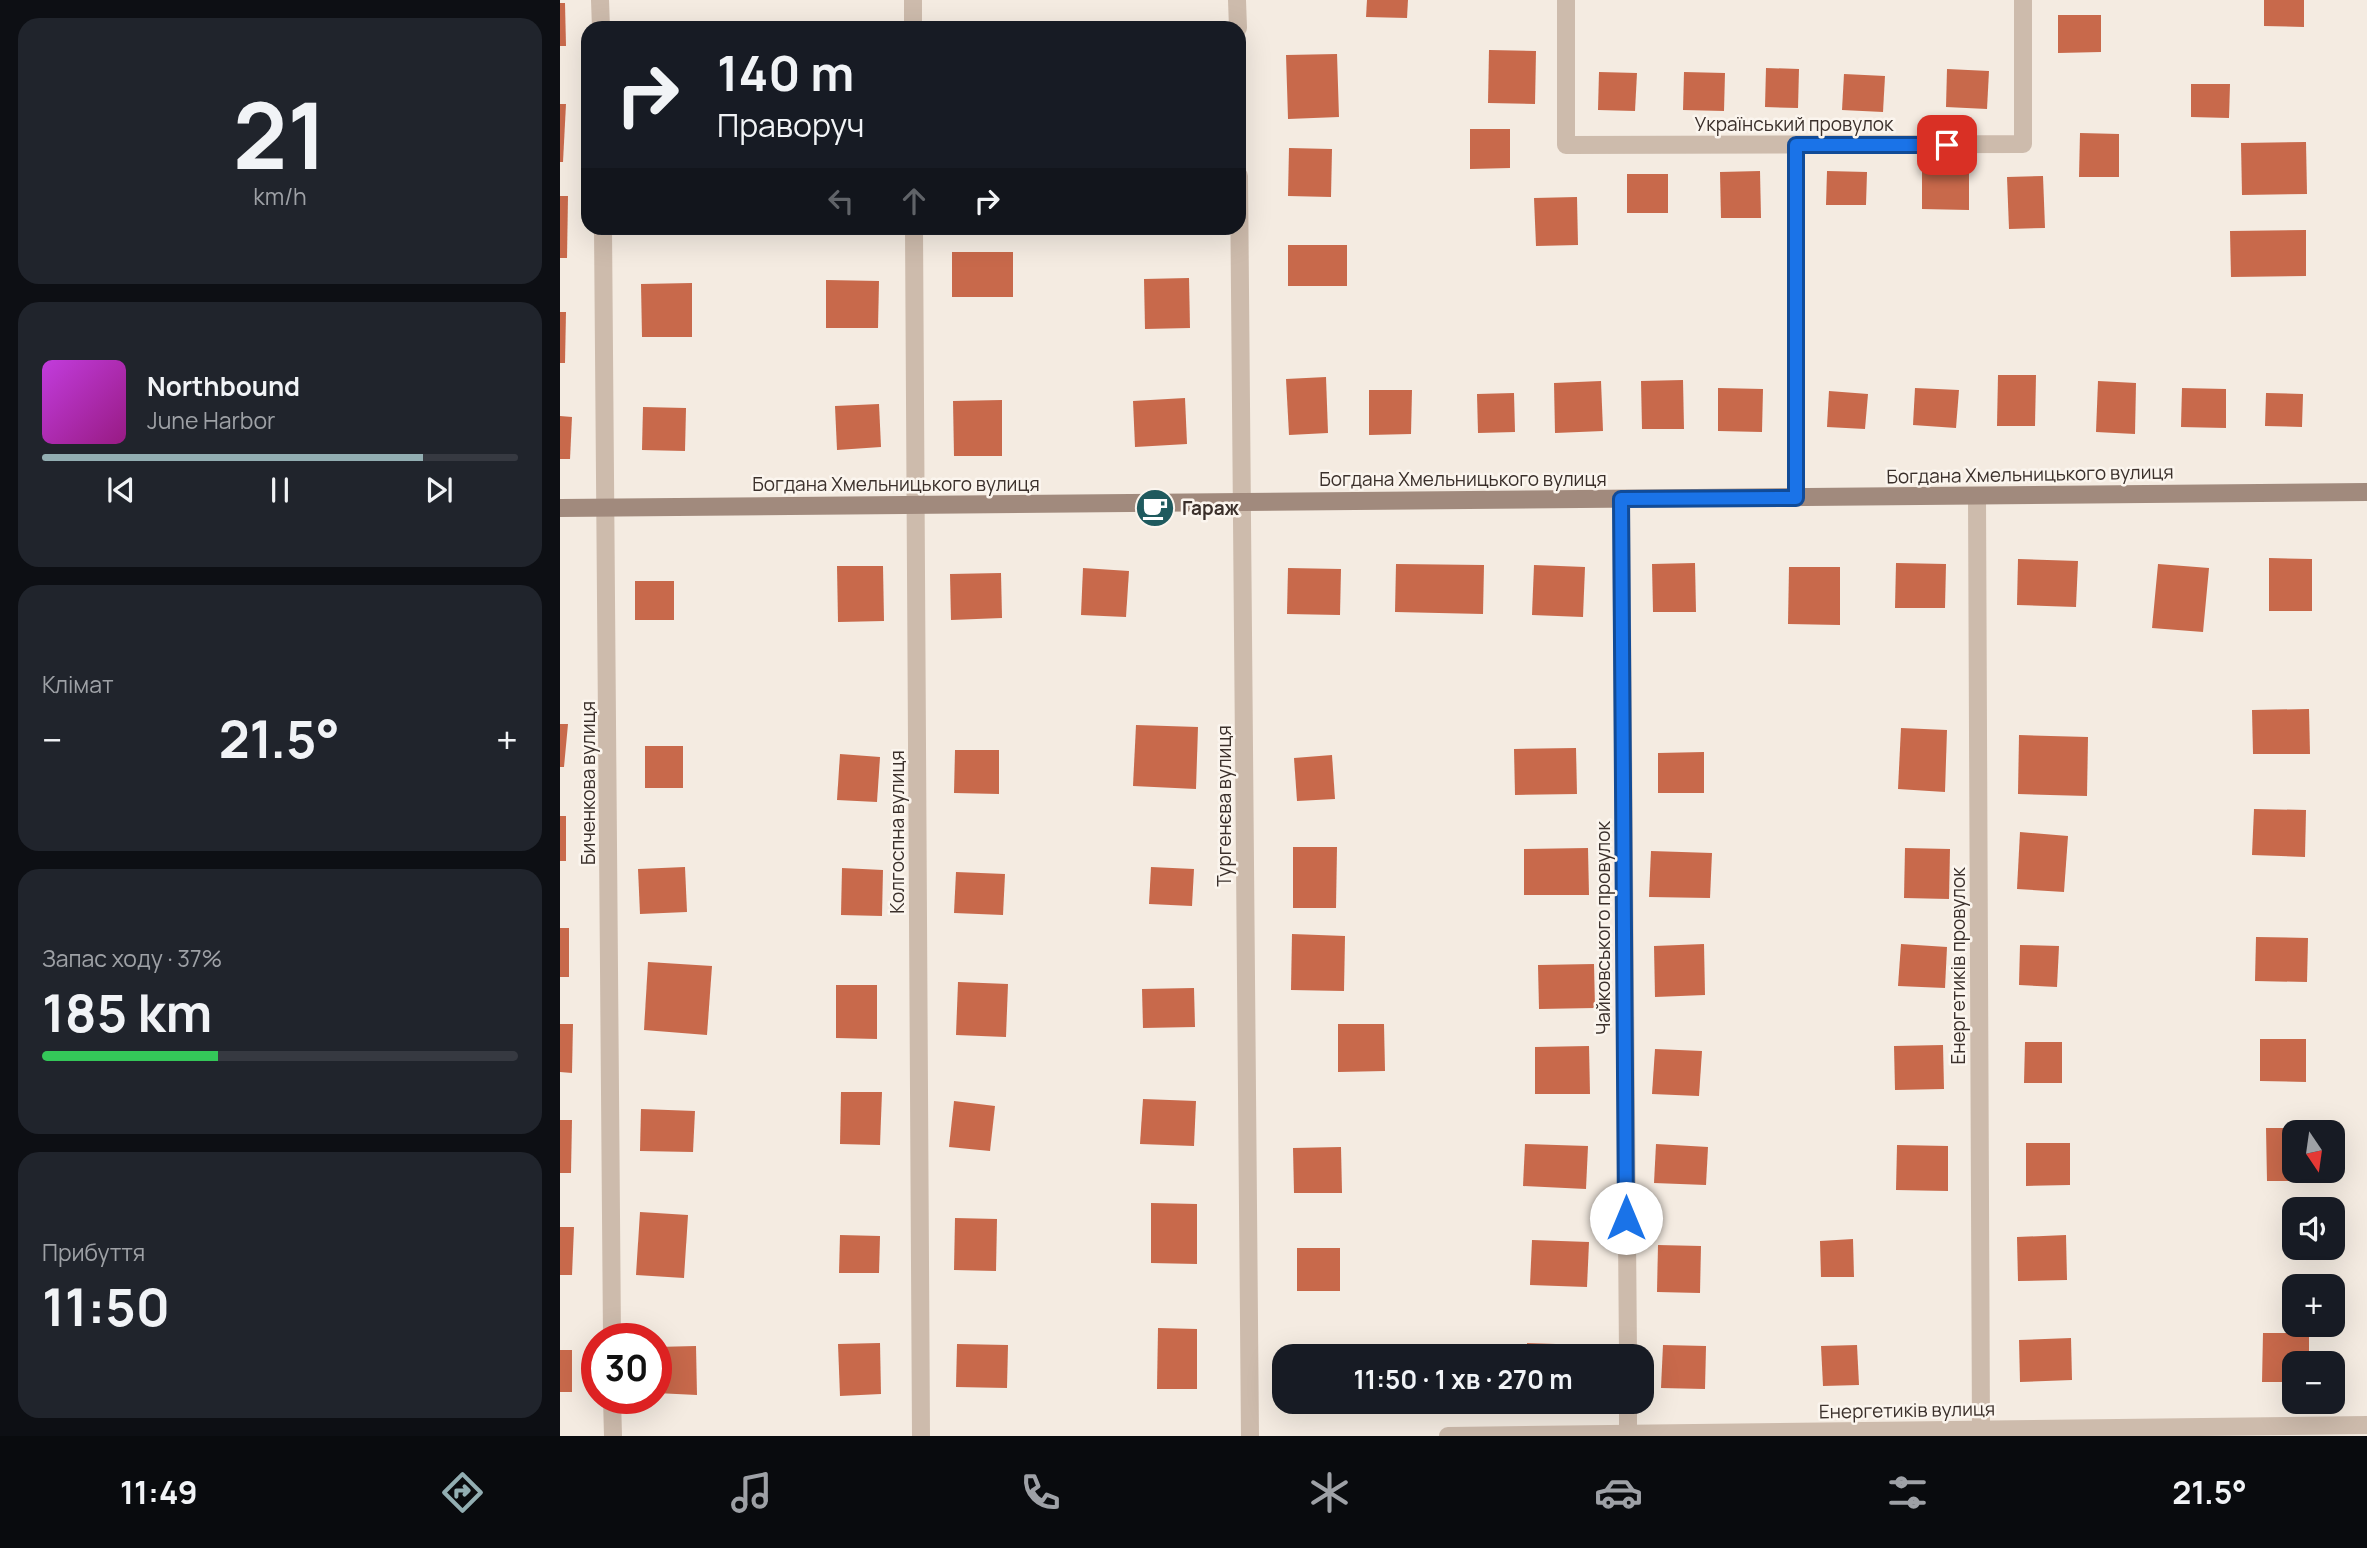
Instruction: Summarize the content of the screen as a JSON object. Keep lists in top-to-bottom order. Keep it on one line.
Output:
{"streets":{"street":["Український провулок","Богдана Хмельницького вулиця","Биченкова вулиця","Тургенєва вулиця","Колгоспна вулиця","Чайковського провулок","Енергетиків провулок","Енергетиків вулиця"]},"crossings":[["Богдана Хмельницького вулиця","Биченкова вулиця"],["Богдана Хмельницького вулиця","Тургенєва вулиця"],["Богдана Хмельницького вулиця","Колгоспна вулиця"],["Богдана Хмельницького вулиця","Чайковського провулок"],["Богдана Хмельницького вулиця","Енергетиків провулок"],["Енергетиків провулок","Енергетиків вулиця"]],"places":{"cafe":["Гараж"]},"north":"bottom","page":{"tile":[["21","km/h"],"Клімат",["Запас ходу · 37%","185 km"],["Прибуття","11:50"]],"turn":["140 m","Праворуч"],"song":["Northbound","June Harbor"],"heat":["−","21.5°","+"],"map_buttons":["+","−"],"limit":"30","trip":"11:50 · 1 хв · 270 m","tabs":["11:49","21.5°"]}}
